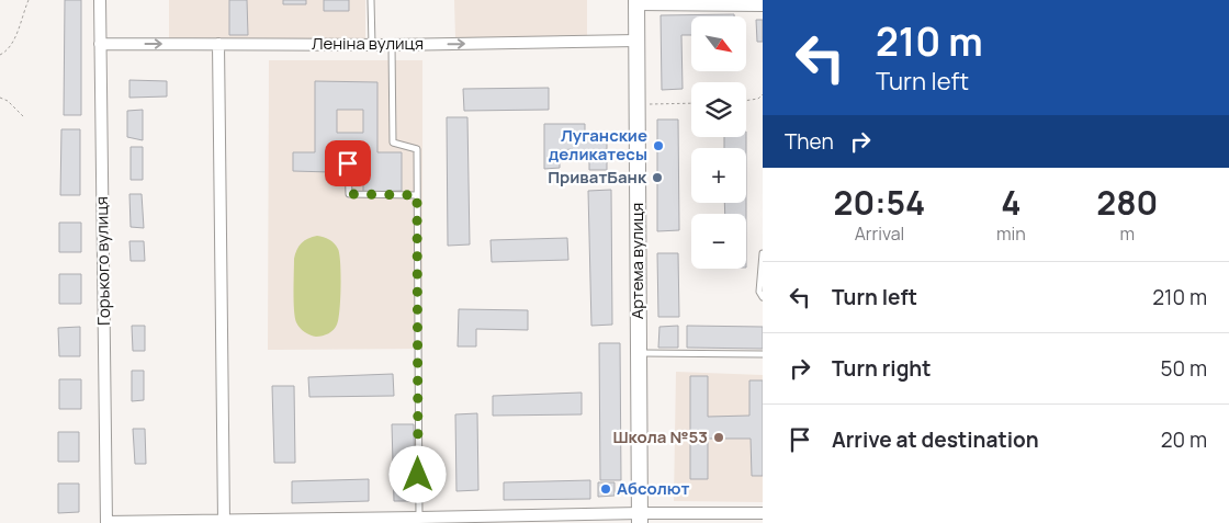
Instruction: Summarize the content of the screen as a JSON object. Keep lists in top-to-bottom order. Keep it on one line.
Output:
{"streets":{"street":["Леніна вулиця","Горького вулиця","Артема вулиця"]},"crossings":[["Леніна вулиця","Горького вулиця"],["Леніна вулиця","Артема вулиця"]],"one_way":["Леніна вулиця"],"places":["Луганские деликатесы","ПриватБанк","Школа №53","Абсолют"],"north":"bottom right","page":{"turn":["210 m","Turn left"],"map_buttons":["+","−"],"then":"Then","eta":["20:54","Arrival","4","min","280","m"],"list":[{"name":"Turn left","value":"210 m"},{"name":"Turn right","value":"50 m"},{"name":"Arrive at destination","value":"20 m"}]}}
